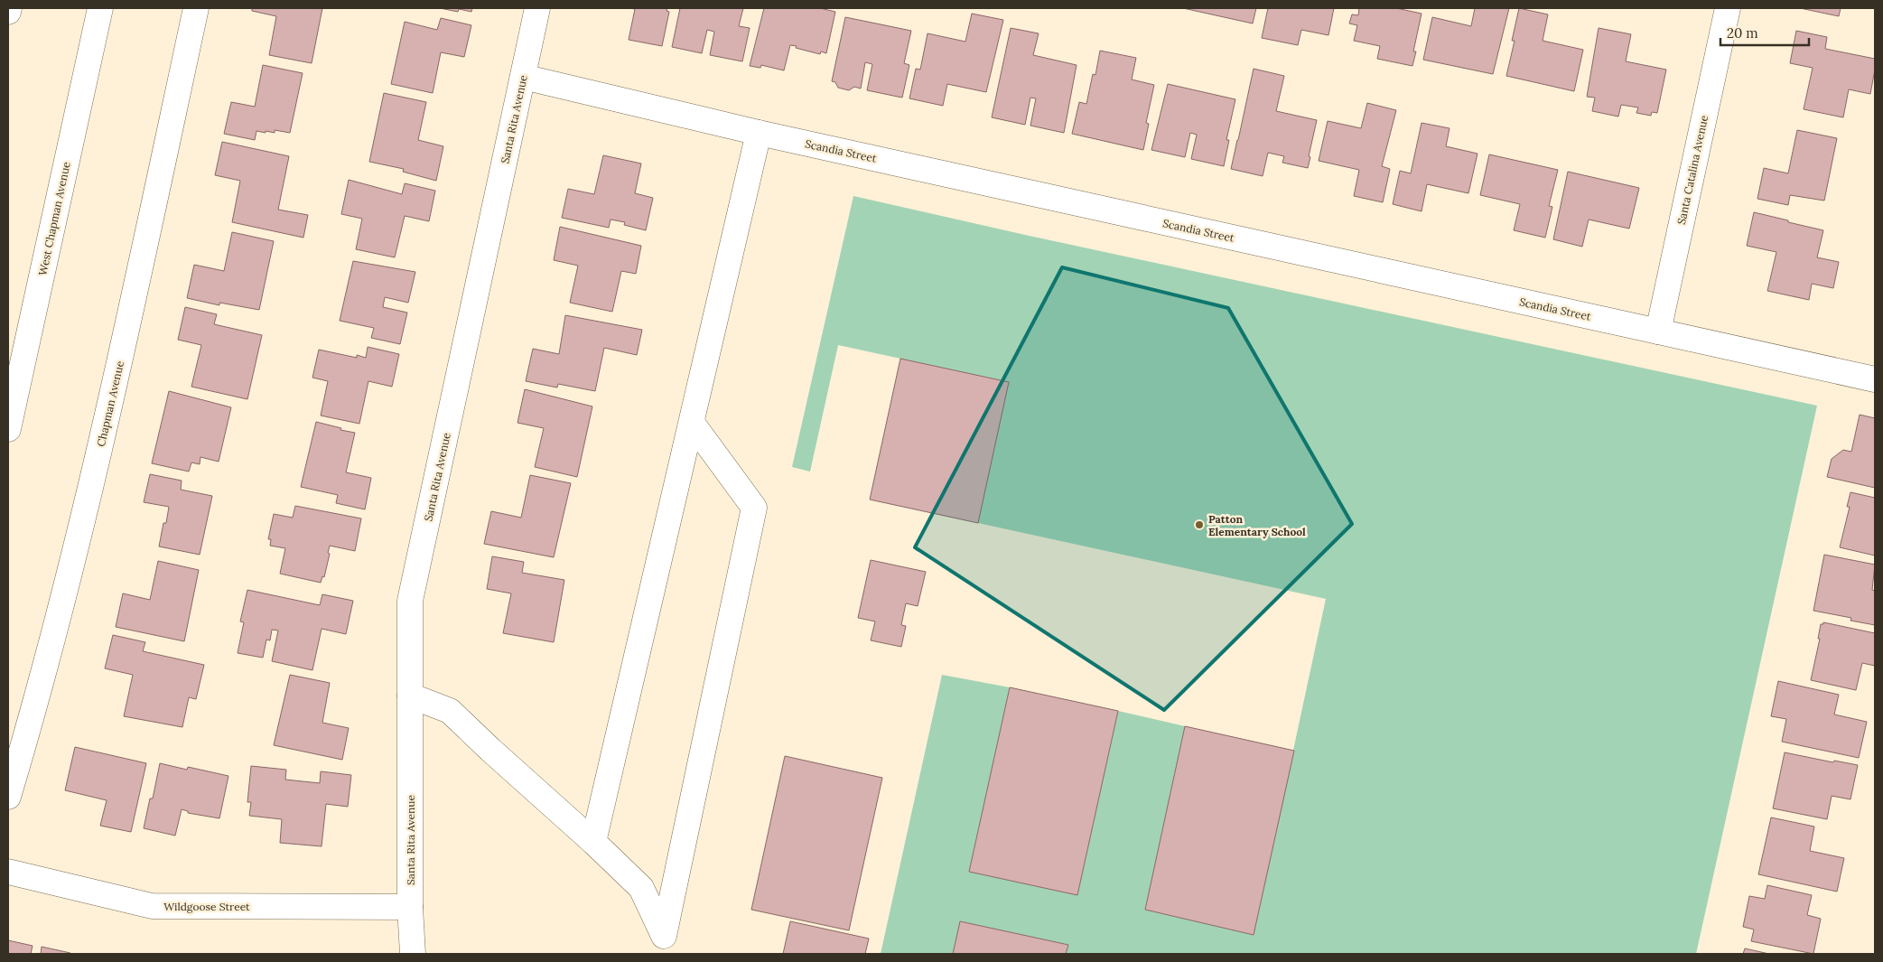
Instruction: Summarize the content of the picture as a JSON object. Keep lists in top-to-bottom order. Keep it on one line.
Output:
{"streets":{"street":["Santa Rita Avenue","Scandia Street","Santa Catalina Avenue","West Chapman Avenue","Chapman Avenue","Wildgoose Street"]},"crossings":[["Santa Rita Avenue","Scandia Street"],["Santa Rita Avenue","Wildgoose Street"],["Scandia Street","Santa Catalina Avenue"]],"places":["Patton Elementary School"],"scale_bar":"20 m"}
